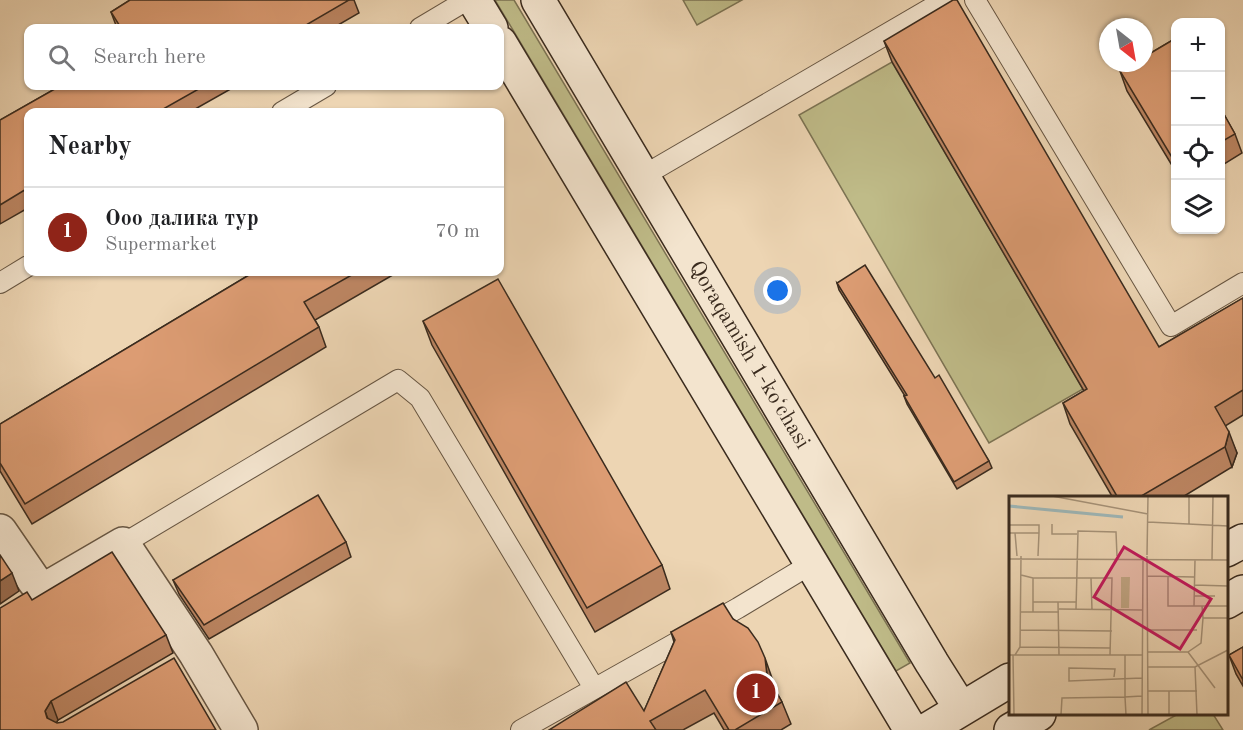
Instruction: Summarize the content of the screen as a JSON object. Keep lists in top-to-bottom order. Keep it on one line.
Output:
{"streets":{"main road":["Qoraqamish 1-koʻchasi"]},"north":"bottom right","page":{"map_buttons":["+","−"],"search":"Search here","heading":"Nearby","list":[{"mark":"1","name":"Ооо далика тур","note":"Supermarket","value":"70 m"}],"pins":"1"}}
